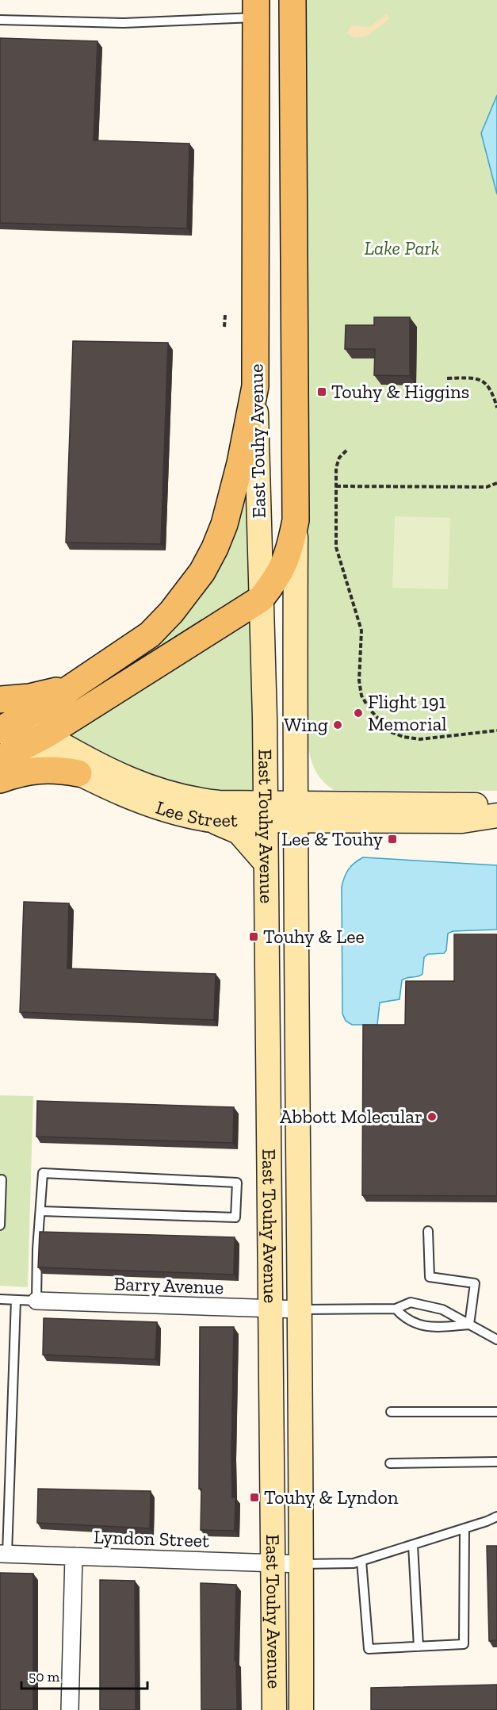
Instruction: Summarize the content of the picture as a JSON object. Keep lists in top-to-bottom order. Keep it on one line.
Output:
{"streets":{"main road":["East Touhy Avenue","Lee Street"],"street":["Barry Avenue","Lyndon Street"]},"crossings":[["East Touhy Avenue","Lee Street"],["East Touhy Avenue","Barry Avenue"],["East Touhy Avenue","Lyndon Street"]],"parks":["Lake Park"],"places":{"transit":["Touhy & Higgins","Lee & Touhy","Touhy & Lee","Touhy & Lyndon"],"other":["Flight 191 Memorial","Wing","Abbott Molecular"]},"scale_bar":"50 m"}
